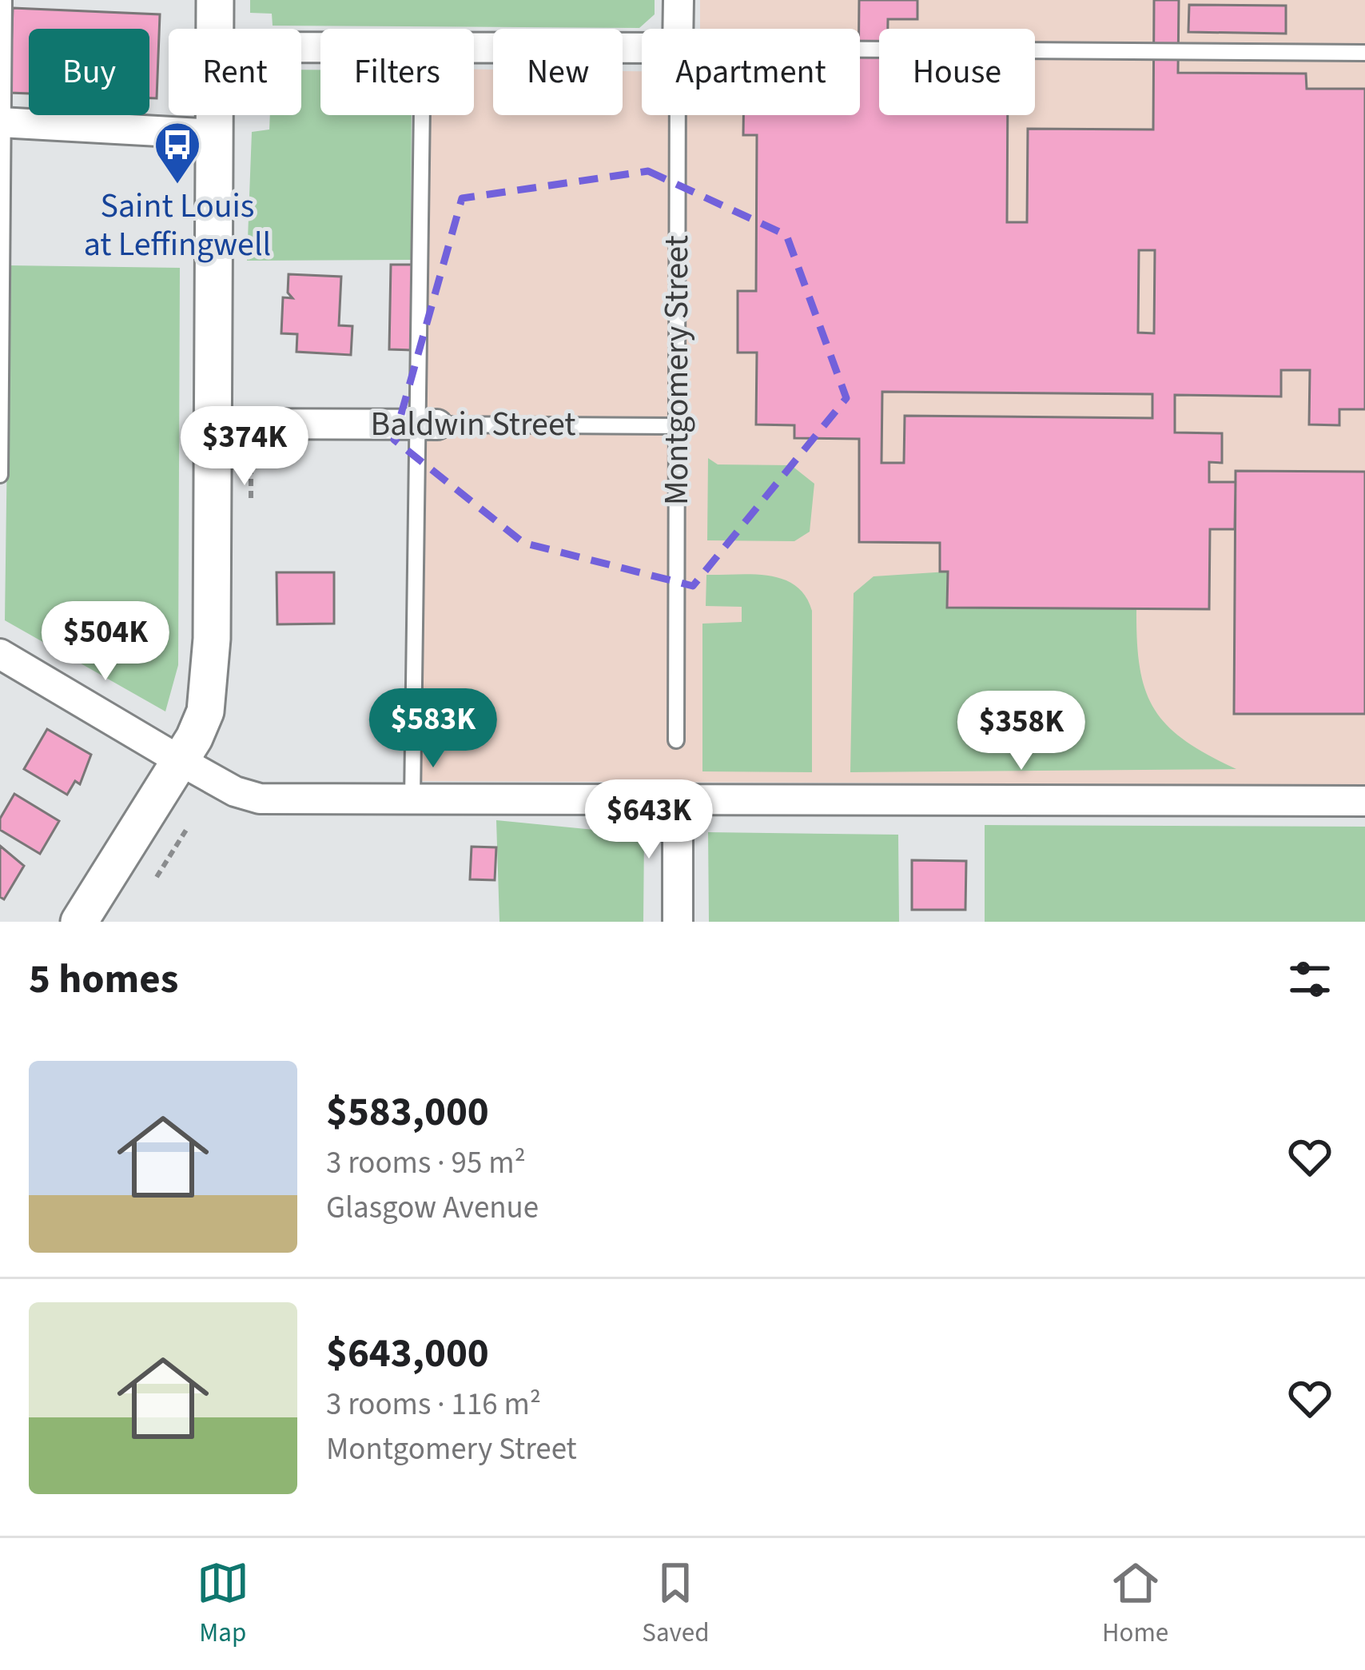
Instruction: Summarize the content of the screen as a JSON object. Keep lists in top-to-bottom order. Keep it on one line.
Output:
{"streets":{"street":["Montgomery Street","Baldwin Street"]},"crossings":[["Montgomery Street","Baldwin Street"]],"places":{"bus stop":["Saint Louis at Leffingwell"]},"page":{"chip":["Buy","Rent","Filters","New","Apartment","House"],"price":["$374K","$504K","$583K","$358K","$643K"],"heading":"5 homes","list":[{"name":"$583,000","note":"3 rooms · 95 m² · Glasgow Avenue"},{"name":"$643,000","note":"3 rooms · 116 m² · Montgomery Street"}],"tabs":["Map","Saved","Home"]}}
